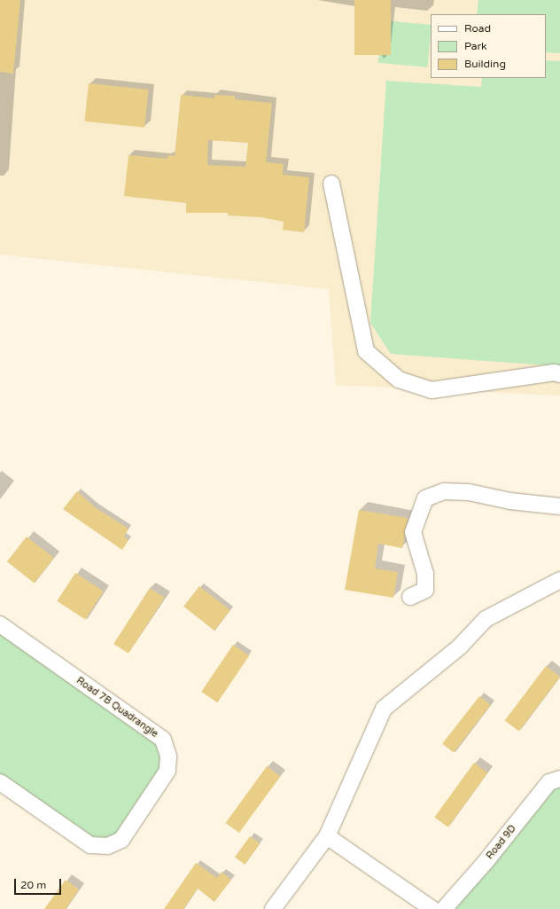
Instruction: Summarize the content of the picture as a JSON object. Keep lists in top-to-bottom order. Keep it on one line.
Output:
{"streets":{"street":["Road 7B Quadrangle","Road 9D"]},"legend":["Road","Park","Building"],"scale_bar":"20 m"}
